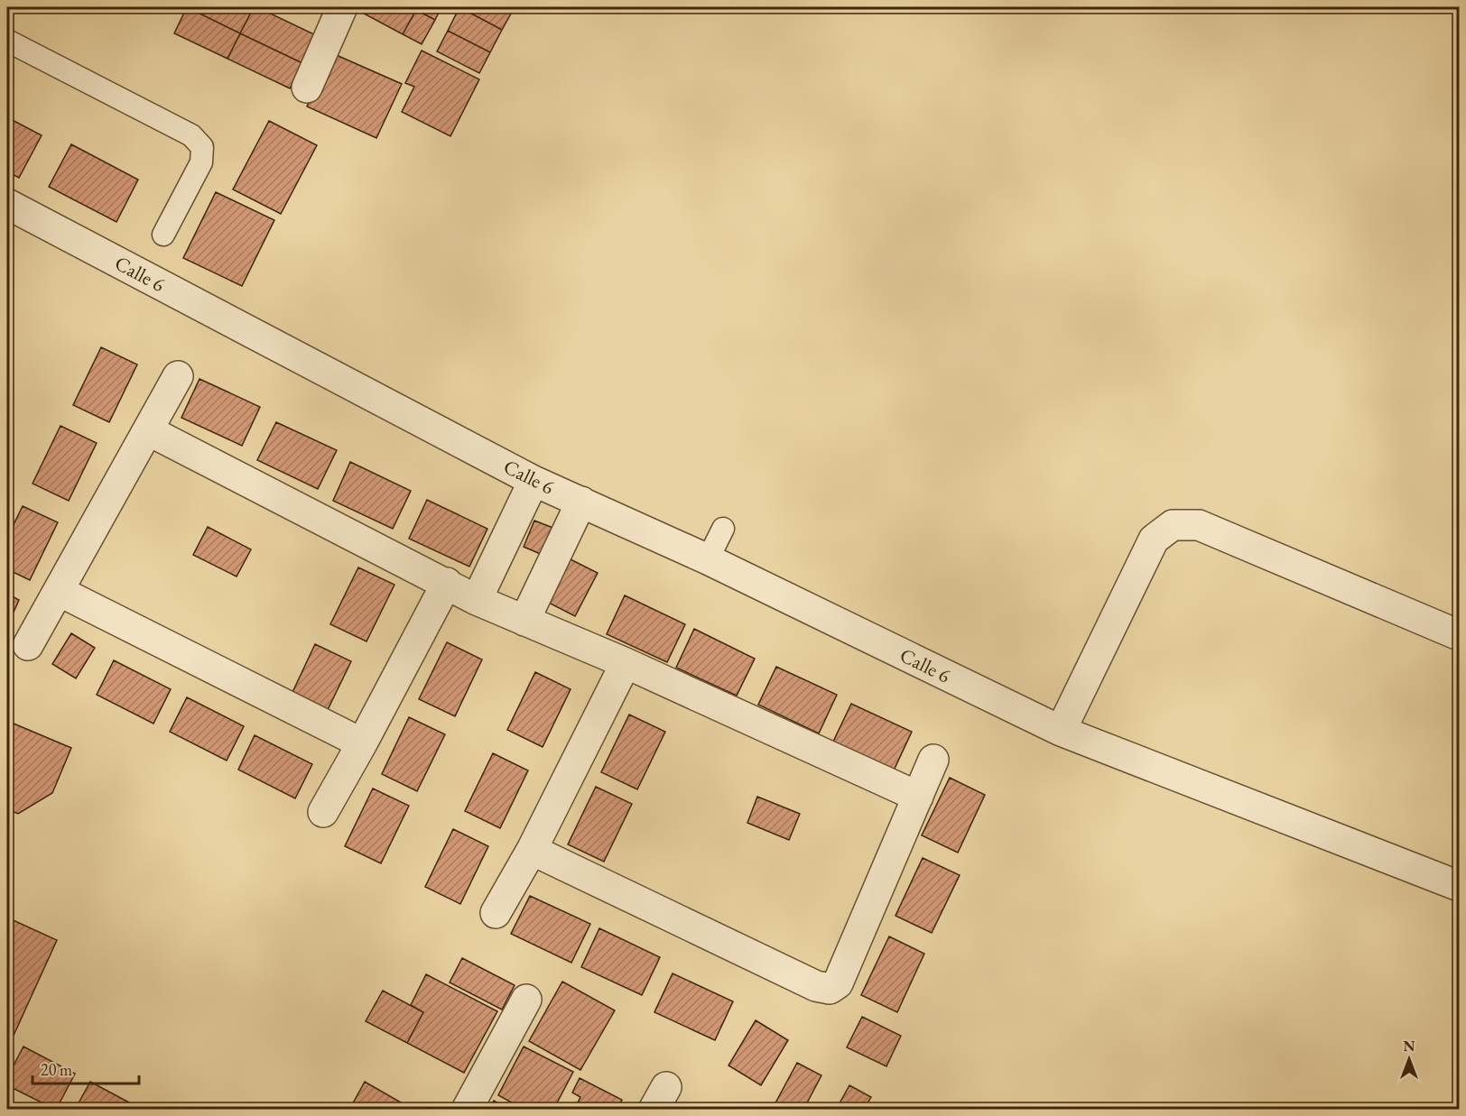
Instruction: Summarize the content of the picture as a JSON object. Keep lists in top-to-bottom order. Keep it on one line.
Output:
{"streets":{"street":["Calle 6"]},"scale_bar":"20 m","north":"top"}
